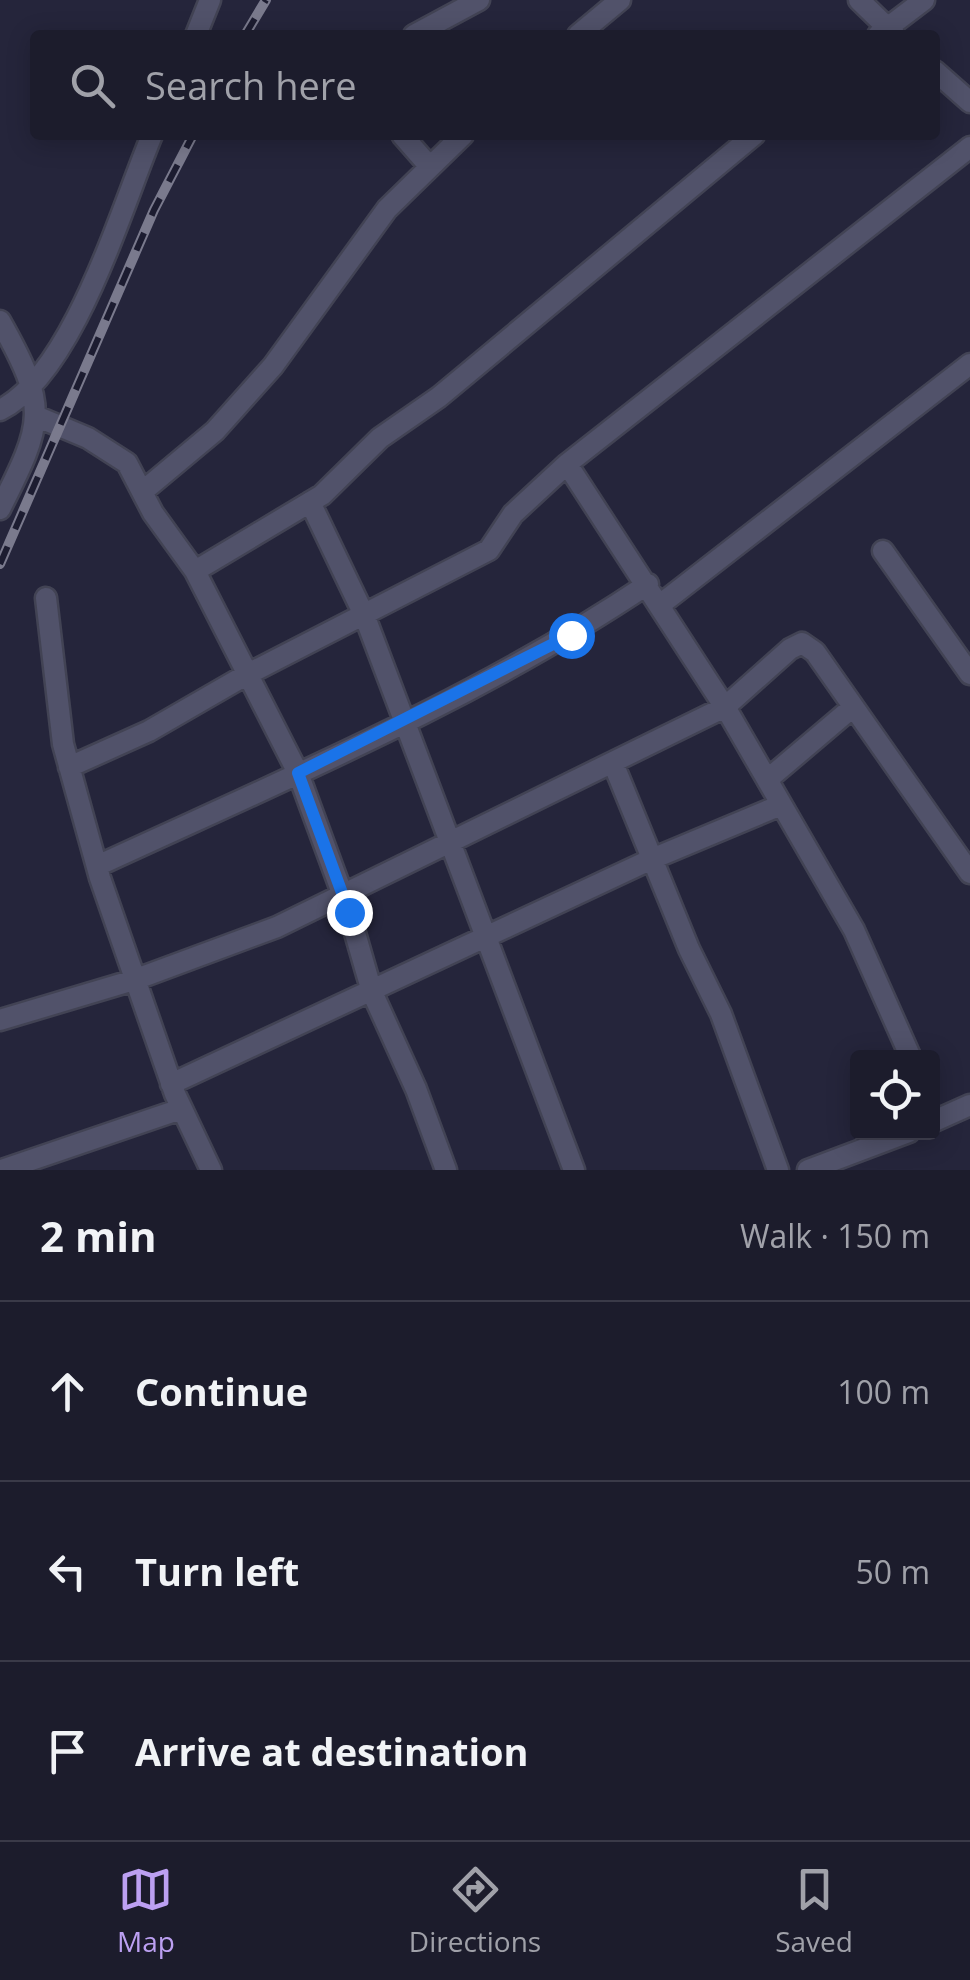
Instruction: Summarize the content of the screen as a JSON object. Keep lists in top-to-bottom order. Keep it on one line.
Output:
{"page":{"search":"Search here","heading":["2 min","Walk · 150 m"],"list":[["Continue","100 m"],["Turn left","50 m"],"Arrive at destination"],"nav":["Map","Directions","Saved"]}}
